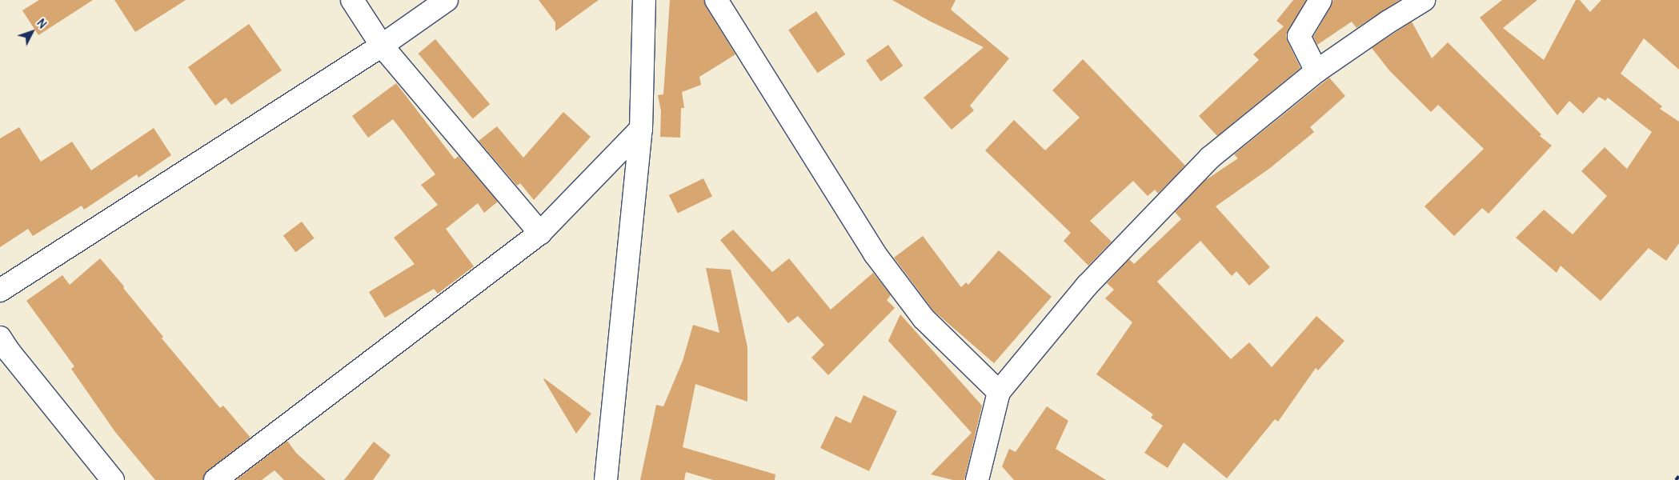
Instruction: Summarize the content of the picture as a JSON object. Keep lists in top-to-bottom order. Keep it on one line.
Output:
{"north":"top right"}
